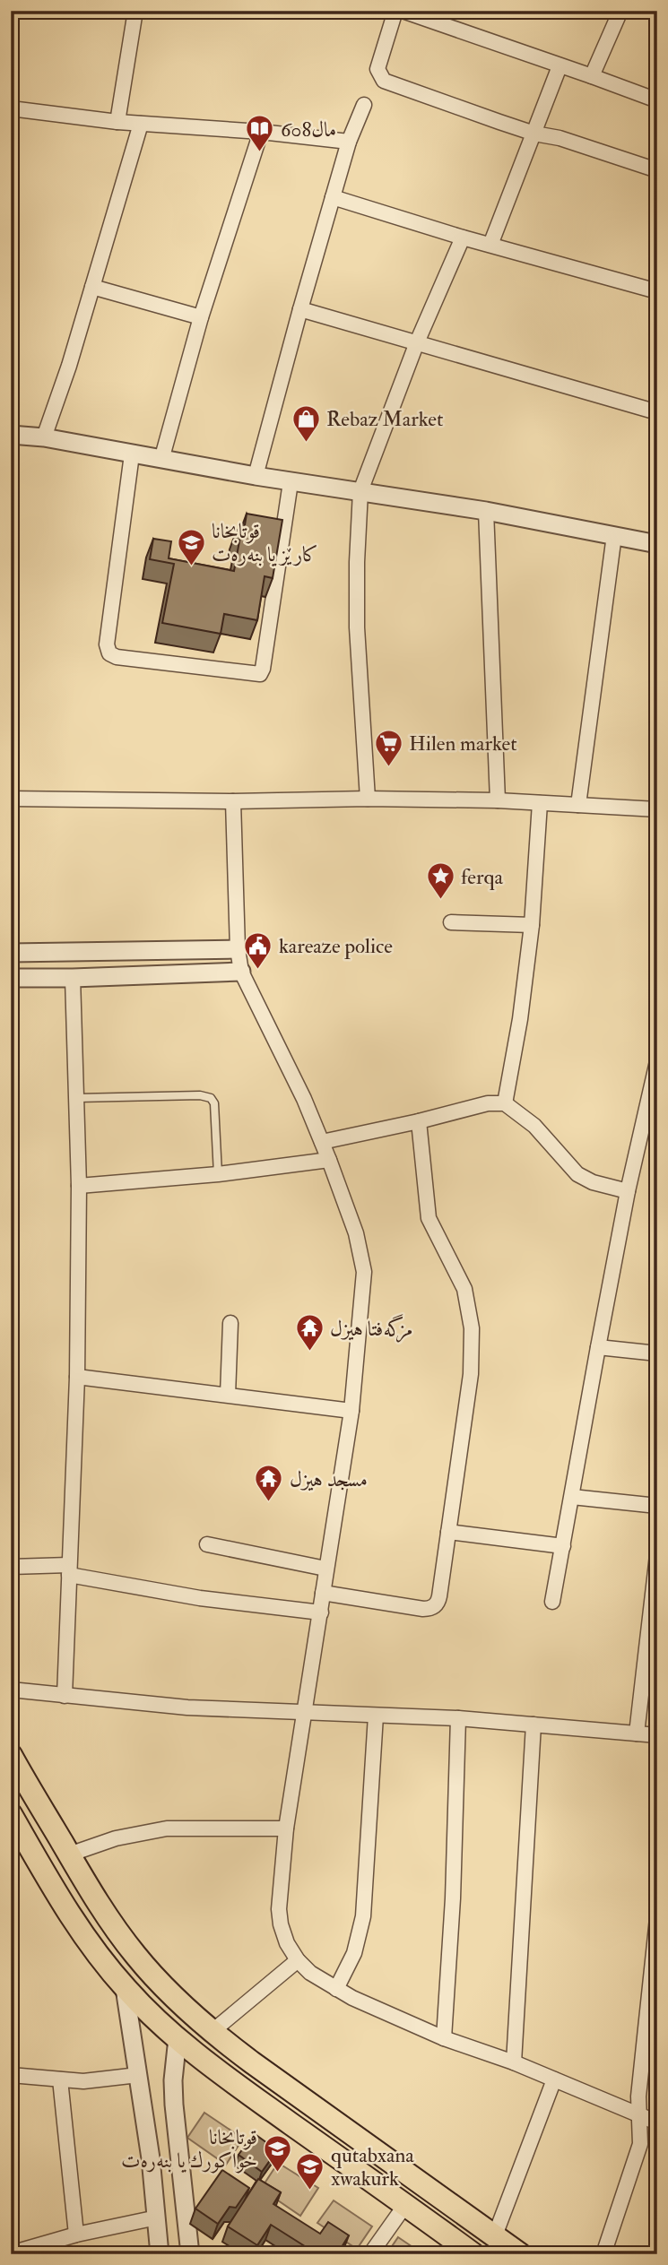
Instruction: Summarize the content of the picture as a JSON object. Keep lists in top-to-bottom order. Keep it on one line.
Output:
{"places":{"library":["مال608"],"shop":["Rebaz Market"],"school or university":["قوتابخانا کارێز یا بنەرەت","قوتابخانا خواکورك یا بنەرەت","qutabxana xwakurk"],"supermarket":["Hilen market"],"place":["ferqa"],"public building":["kareaze police"],"temple":["مزگەفتا هیزل","مسجد هيزل"]}}
